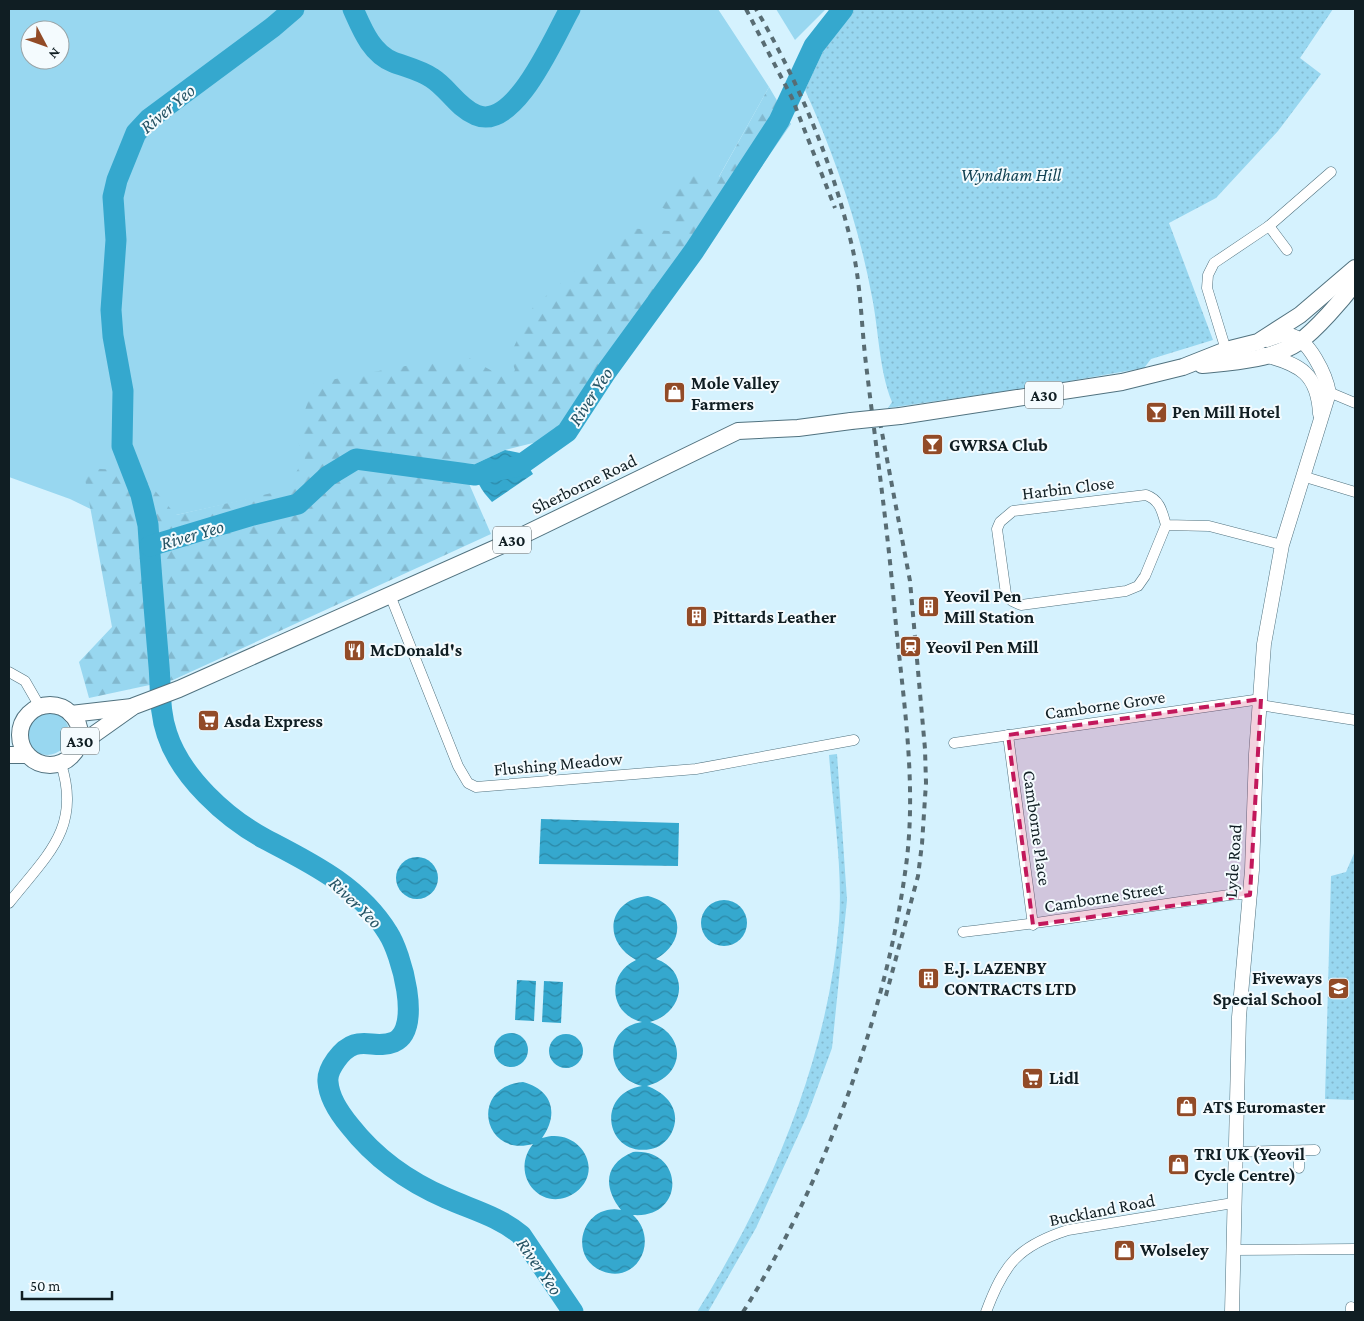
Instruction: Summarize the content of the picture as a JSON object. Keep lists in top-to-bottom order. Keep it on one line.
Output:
{"streets":{"main road":["A30","Sherborne Road"],"street":["Harbin Close","Camborne Grove","Flushing Meadow","Camborne Place","Lyde Road","Camborne Street","Buckland Road"]},"crossings":[["A30","Sherborne Road"],["A30","Lyde Road"],["Sherborne Road","Flushing Meadow"],["Camborne Grove","Camborne Place"],["Camborne Grove","Lyde Road"],["Camborne Place","Camborne Street"],["Lyde Road","Camborne Street"],["Lyde Road","Buckland Road"]],"water":["River Yeo"],"parks":["Wyndham Hill"],"places":{"shop":["Mole Valley Farmers","ATS Euromaster","TRI UK (Yeovil Cycle Centre)","Wolseley"],"bar":["Pen Mill Hotel","GWRSA Club"],"building":["Yeovil Pen Mill Station","Pittards Leather","E.J. LAZENBY CONTRACTS LTD"],"station":["Yeovil Pen Mill"],"restaurant":["McDonald's"],"supermarket":["Asda Express","Lidl"],"school or university":["Fiveways Special School"]},"scale_bar":"50 m","north":"bottom right"}
